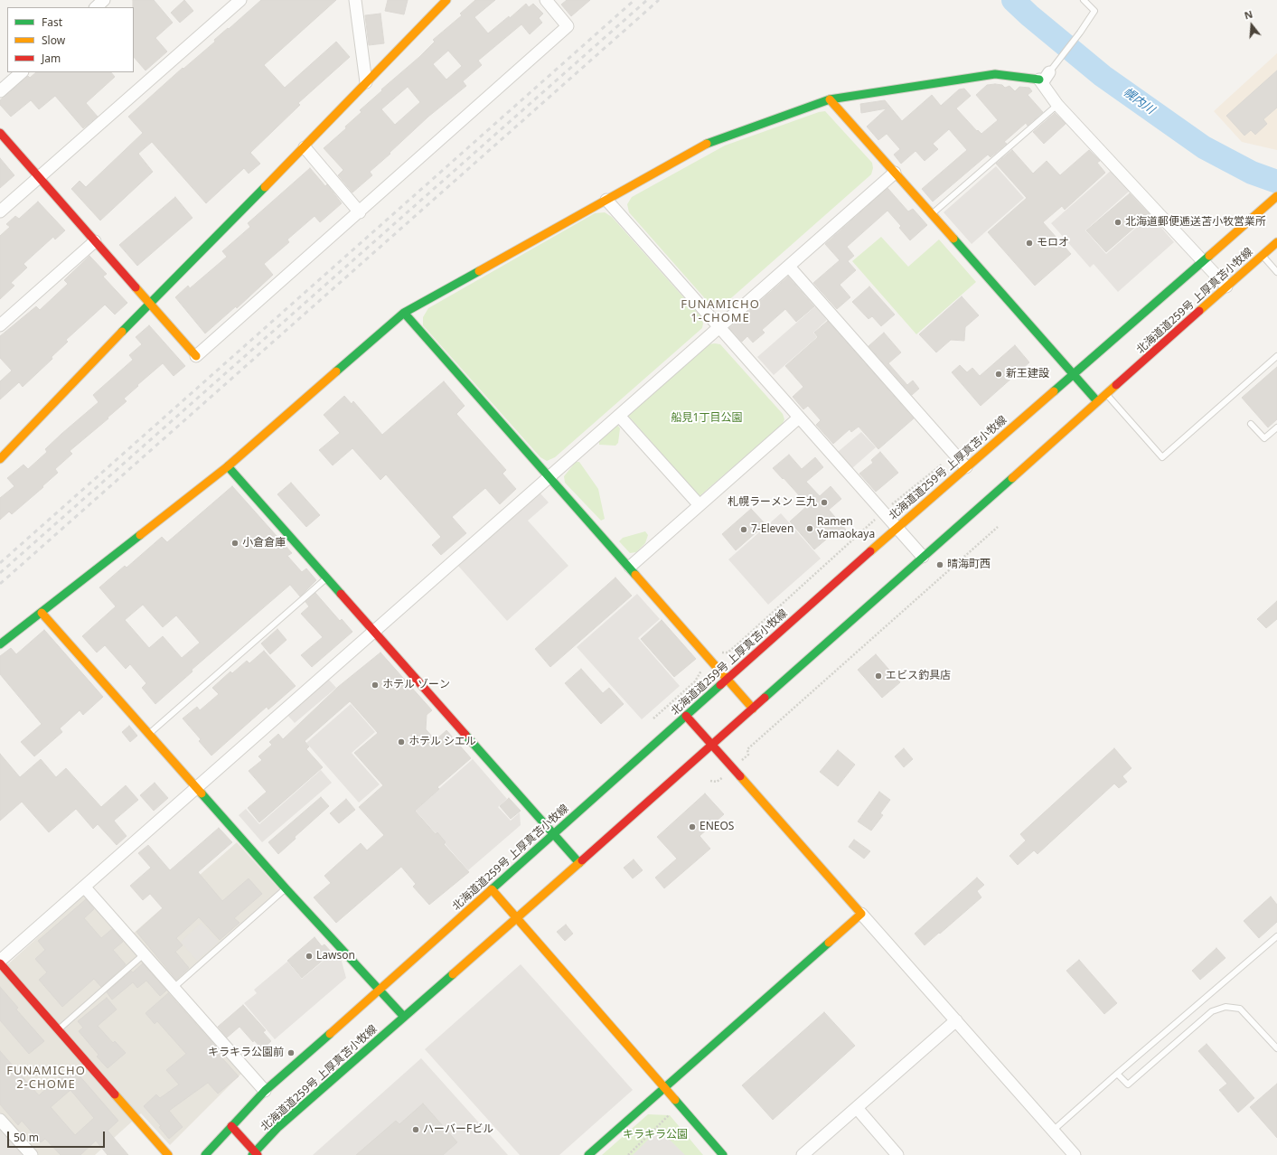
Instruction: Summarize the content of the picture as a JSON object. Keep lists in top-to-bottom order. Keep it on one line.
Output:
{"streets":{"street":["北海道道259号 上厚真苫小牧線"]},"districts":["FUNAMICHO 1-CHOME","FUNAMICHO 2-CHOME"],"water":["幌内川"],"parks":["船見1丁目公園","キラキラ公園"],"places":["北海道郵便逓送苫小牧営業所","モロオ","新王建設","札幌ラーメン 三九","Ramen Yamaokaya","7-Eleven","小倉倉庫","晴海町西","エビス釣具店","ホテル ゾーン","ホテル シエル","ENEOS","Lawson","キラキラ公園前","ハーバーFビル"],"legend":["Fast","Slow","Jam"],"scale_bar":"50 m","north":"top"}
